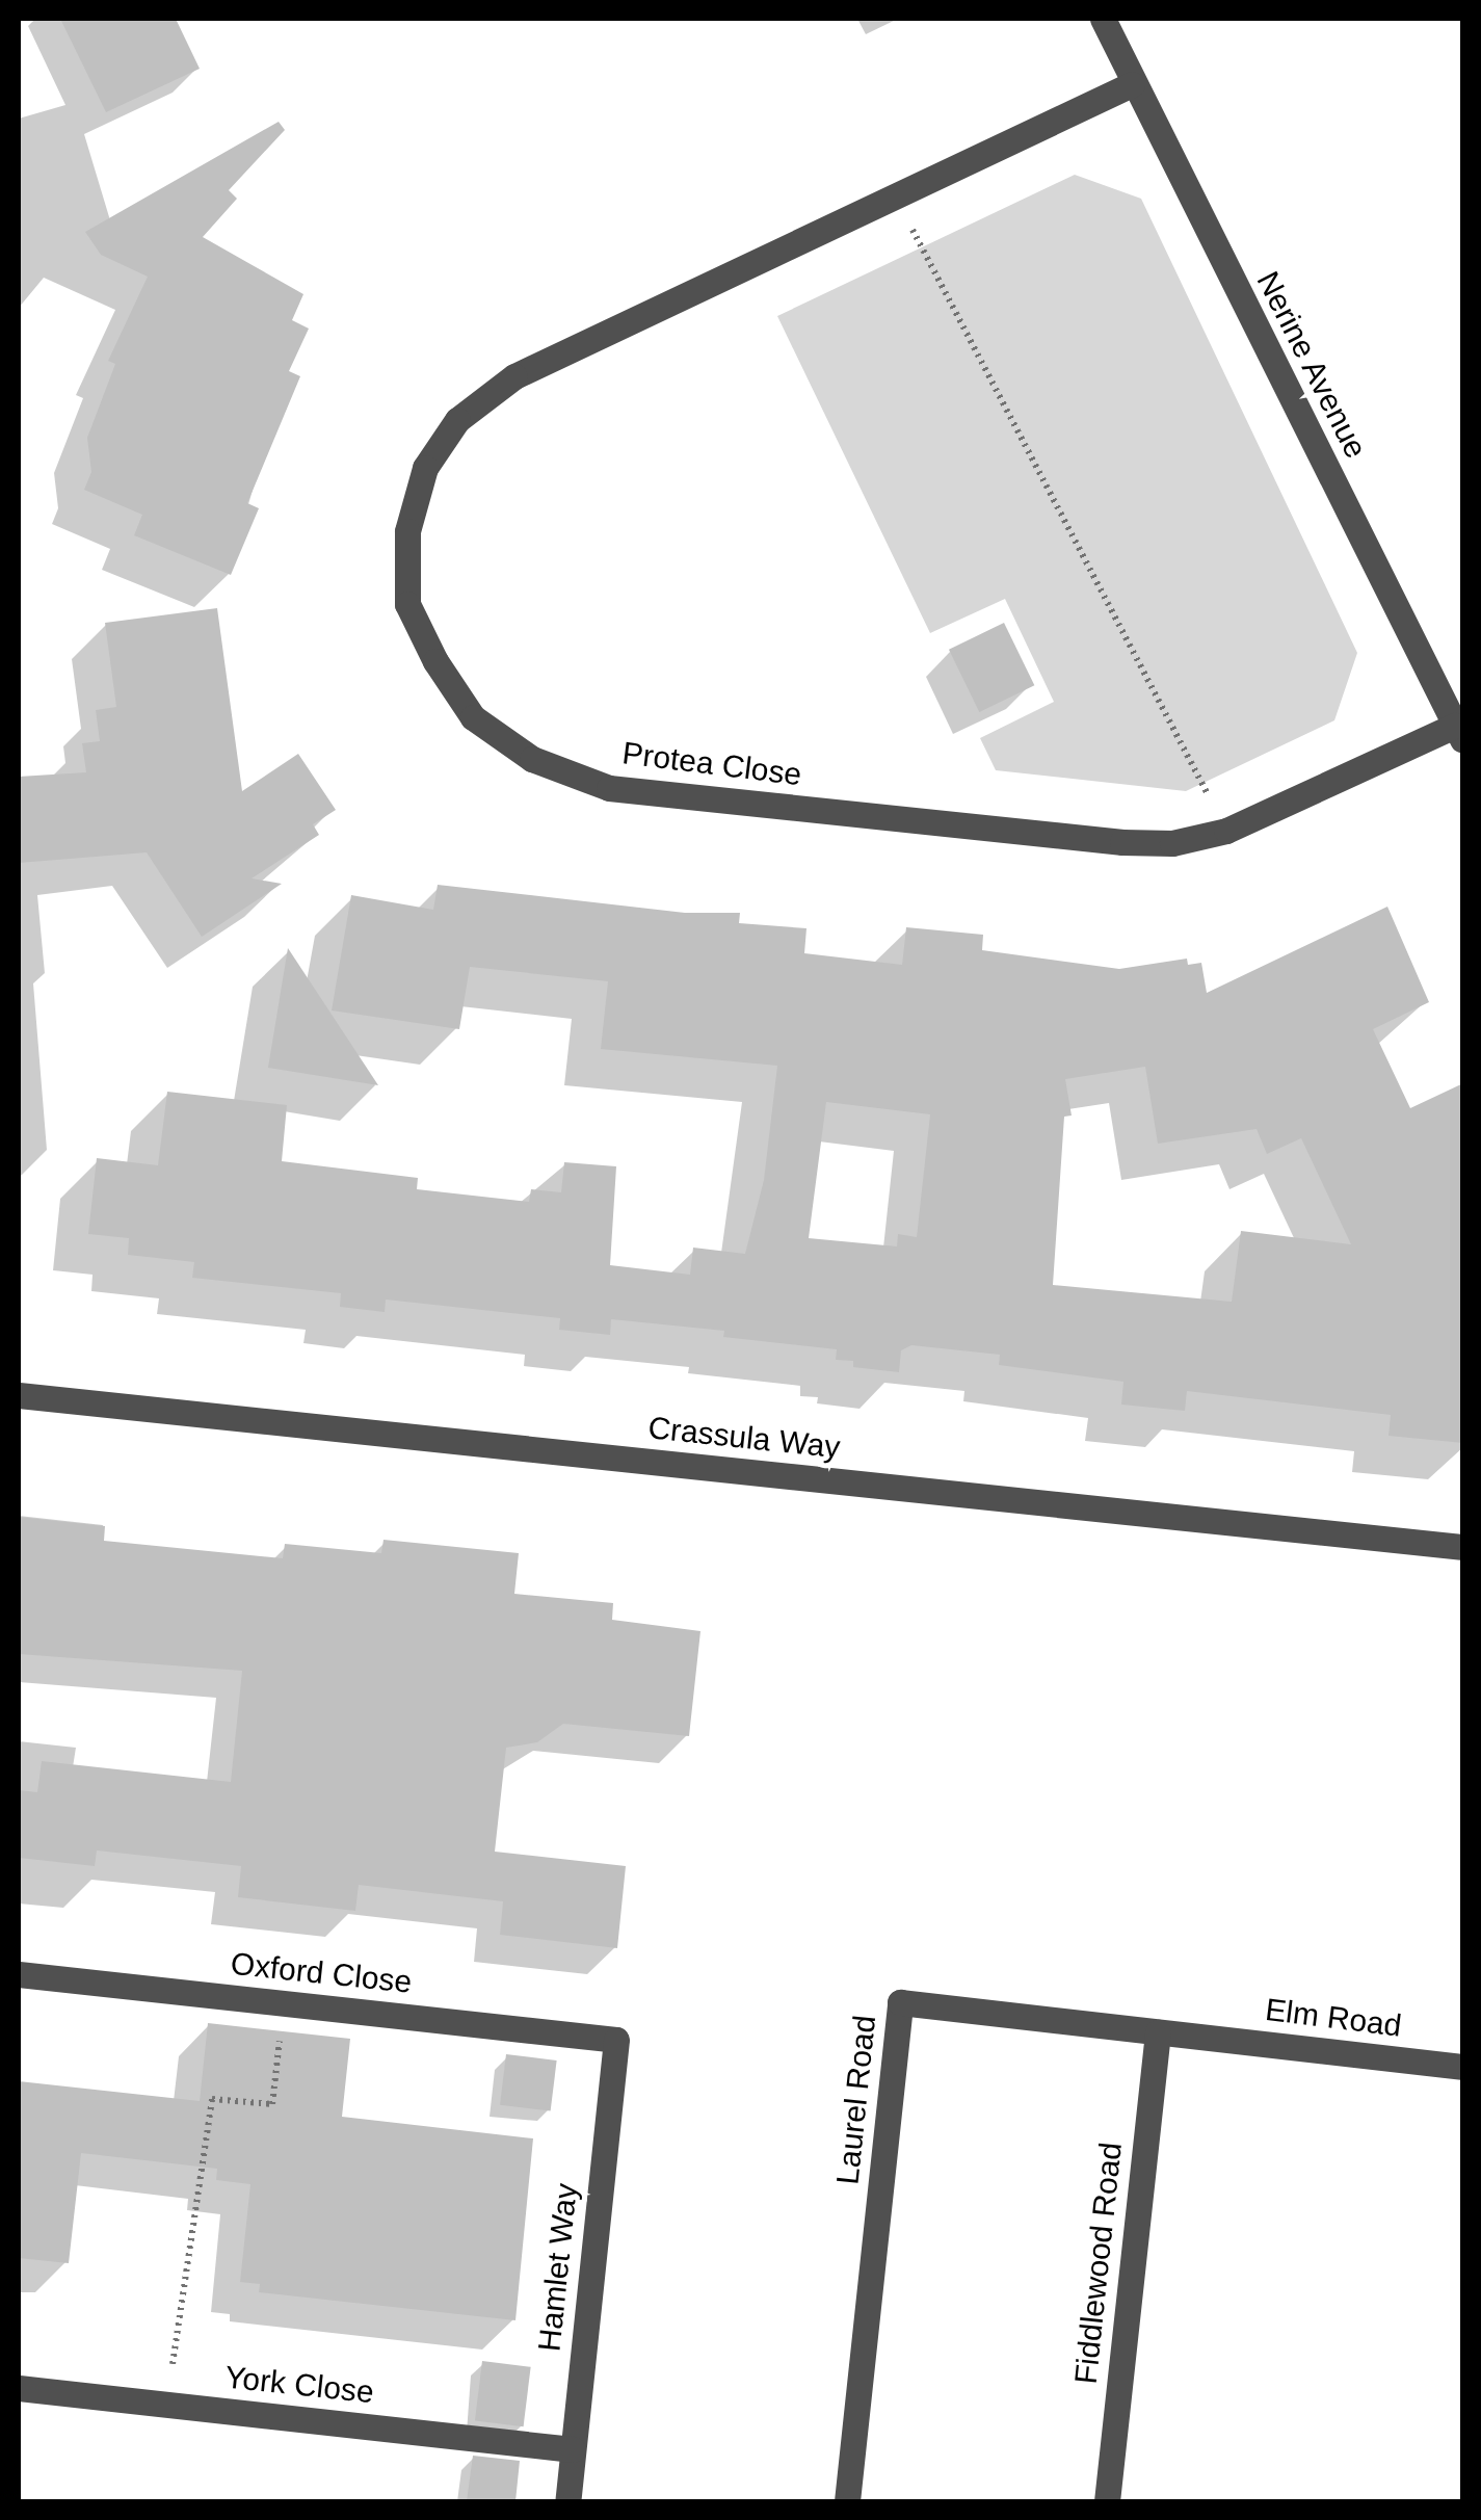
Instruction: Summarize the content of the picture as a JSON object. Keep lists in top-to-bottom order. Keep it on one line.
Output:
{"streets":{"street":["Nerine Avenue","Protea Close","Crassula Way","Oxford Close","Elm Road","Laurel Road","Fiddlewood Road","Hamlet Way","York Close"]},"crossings":[["Nerine Avenue","Protea Close"],["Oxford Close","Hamlet Way"],["Elm Road","Laurel Road"],["Laurel Road","Fiddlewood Road"],["Hamlet Way","York Close"]]}
